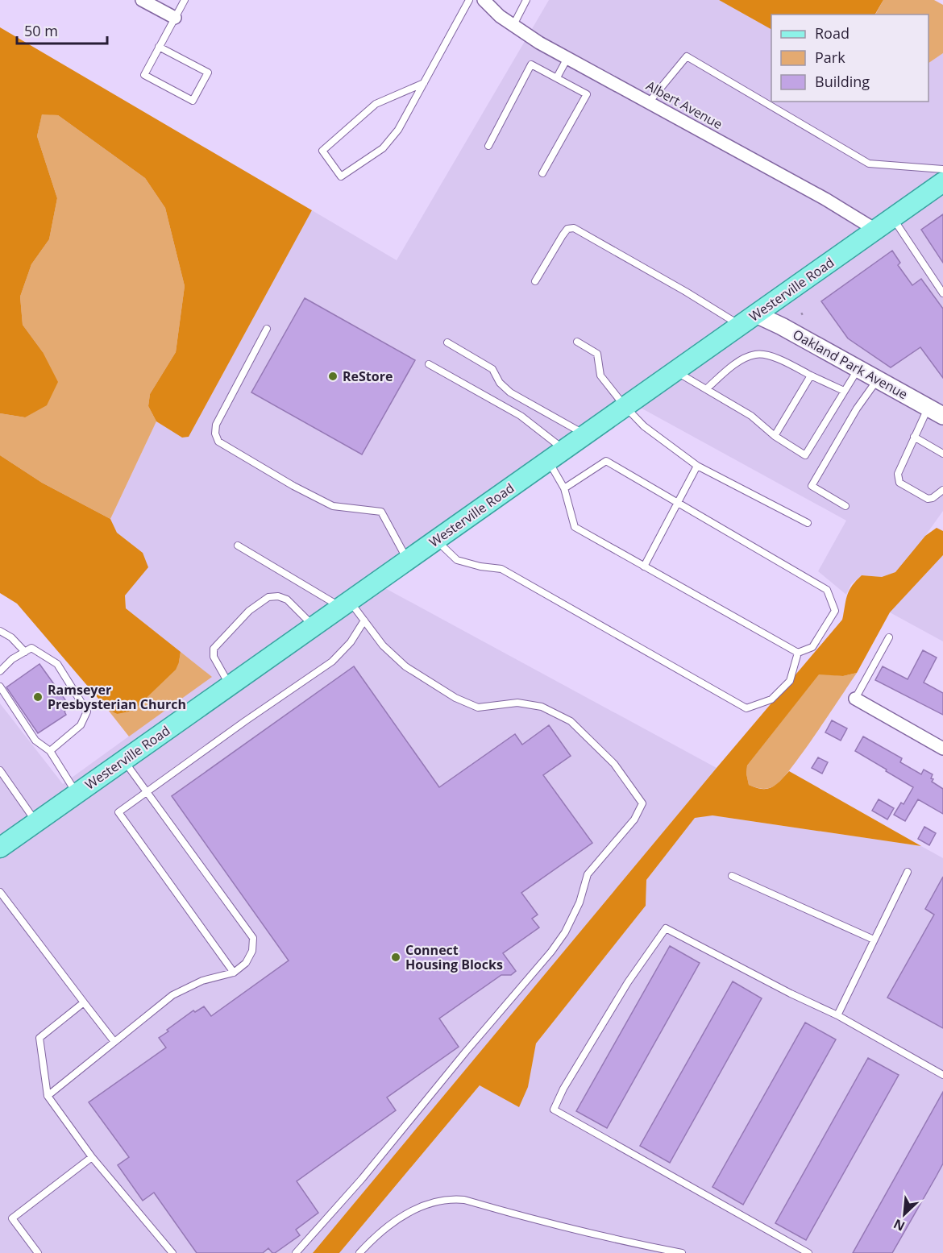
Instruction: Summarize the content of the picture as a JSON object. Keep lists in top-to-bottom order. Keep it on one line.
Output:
{"streets":{"main road":["Westerville Road","Oakland Park Avenue"],"street":["Albert Avenue"]},"crossings":[["Albert Avenue","Westerville Road"],["Westerville Road","Oakland Park Avenue"]],"places":["ReStore","Ramseyer Presbysterian Church","Connect Housing Blocks"],"legend":["Road","Park","Building"],"scale_bar":"50 m","north":"bottom left"}
